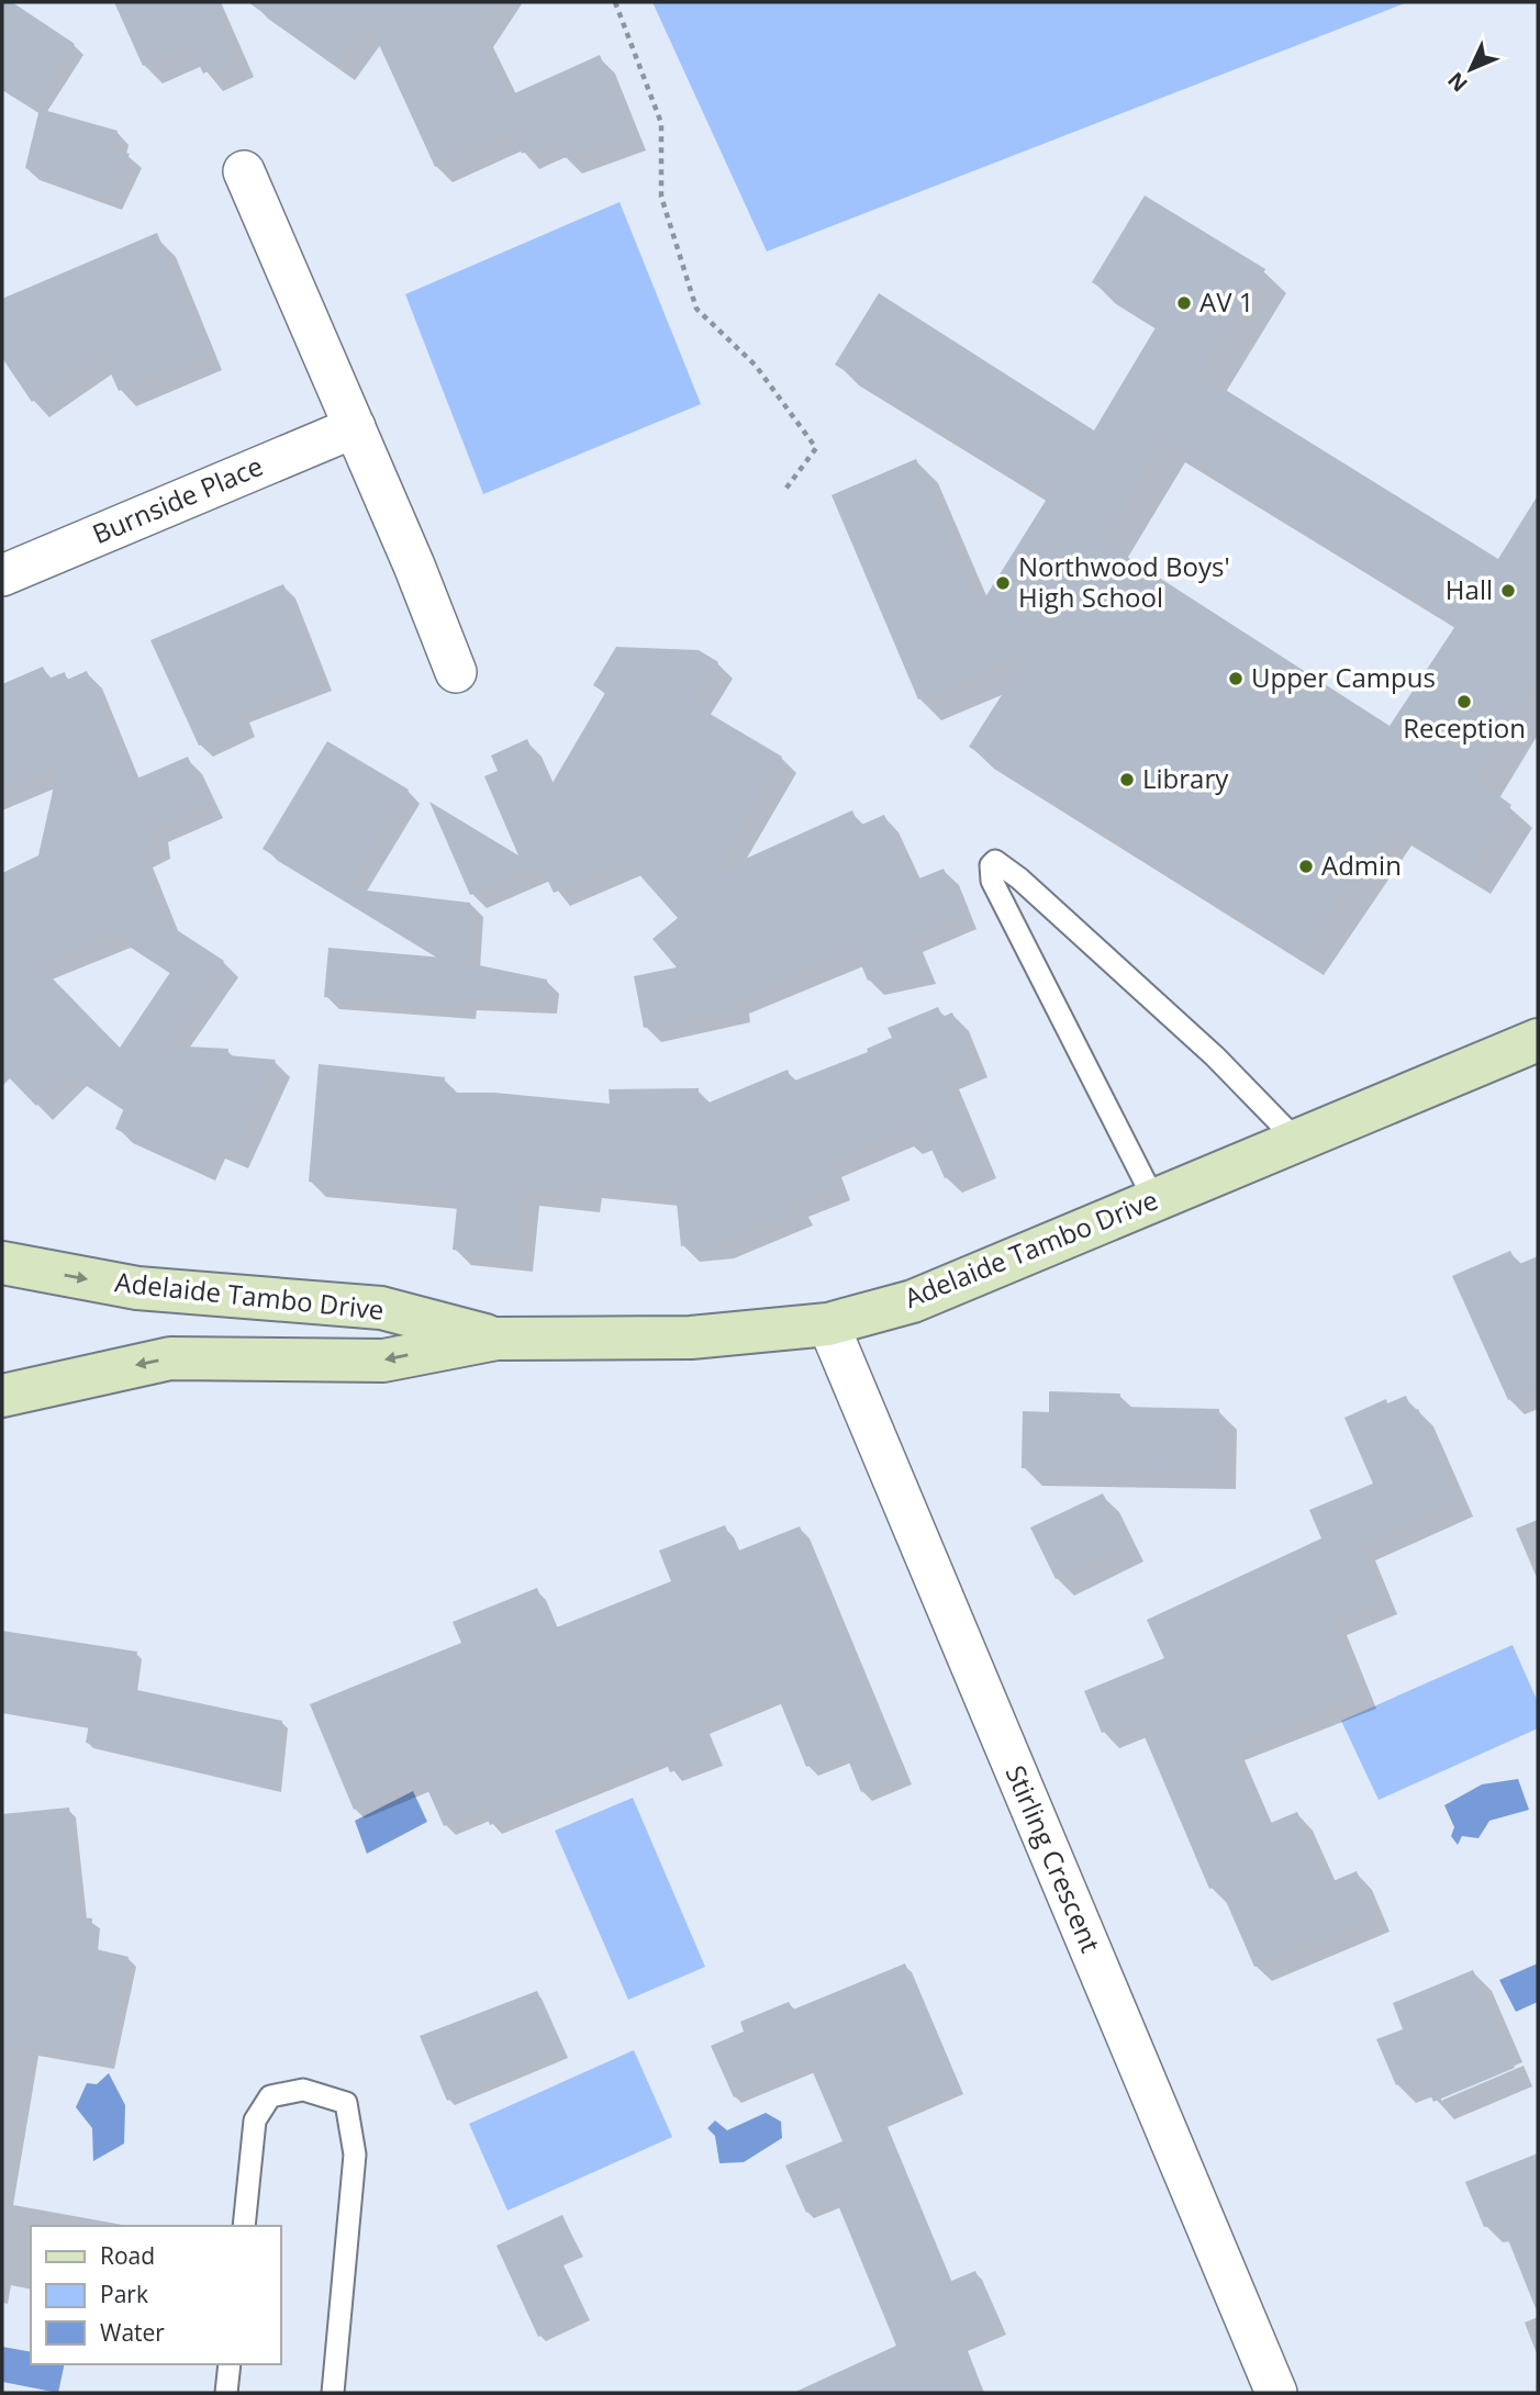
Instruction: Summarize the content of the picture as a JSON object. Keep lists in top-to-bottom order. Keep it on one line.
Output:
{"streets":{"street":["Burnside Place","Adelaide Tambo Drive","Stirling Crescent"]},"crossings":[["Adelaide Tambo Drive","Stirling Crescent"]],"places":["AV 1","Northwood Boys' High School","Hall","Upper Campus","Reception","Library","Admin"],"legend":["Road","Park","Water"],"north":"bottom left"}
